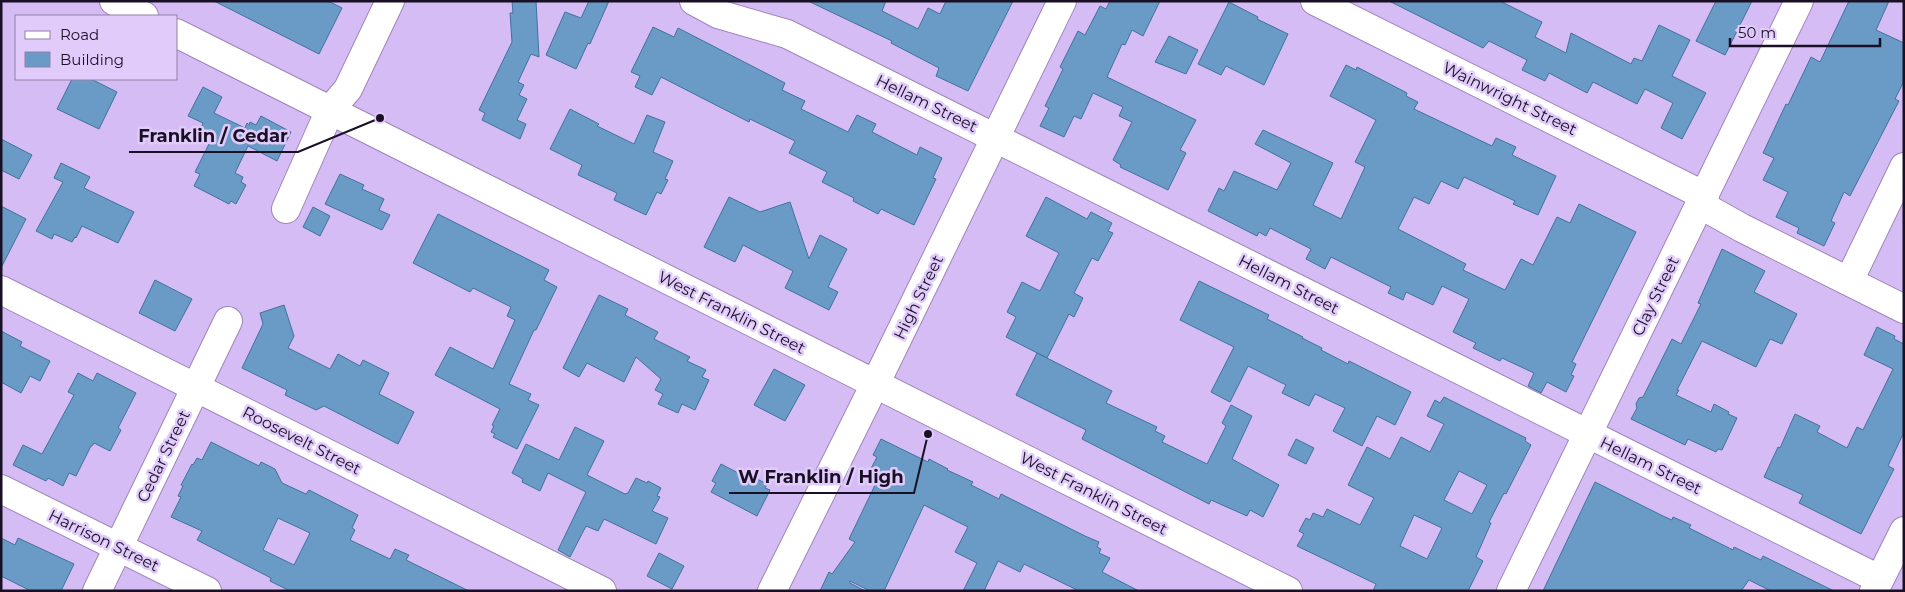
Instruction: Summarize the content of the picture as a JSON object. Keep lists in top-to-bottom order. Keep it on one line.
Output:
{"streets":{"street":["Wainwright Street","Hellam Street","Clay Street","High Street","West Franklin Street","Roosevelt Street","Cedar Street","Harrison Street"]},"crossings":[["Wainwright Street","Clay Street"],["Hellam Street","Clay Street"],["Hellam Street","High Street"],["High Street","West Franklin Street"],["Roosevelt Street","Cedar Street"],["Cedar Street","Harrison Street"]],"places":["Franklin / Cedar","W Franklin / High"],"legend":["Road","Building"],"scale_bar":"50 m"}
